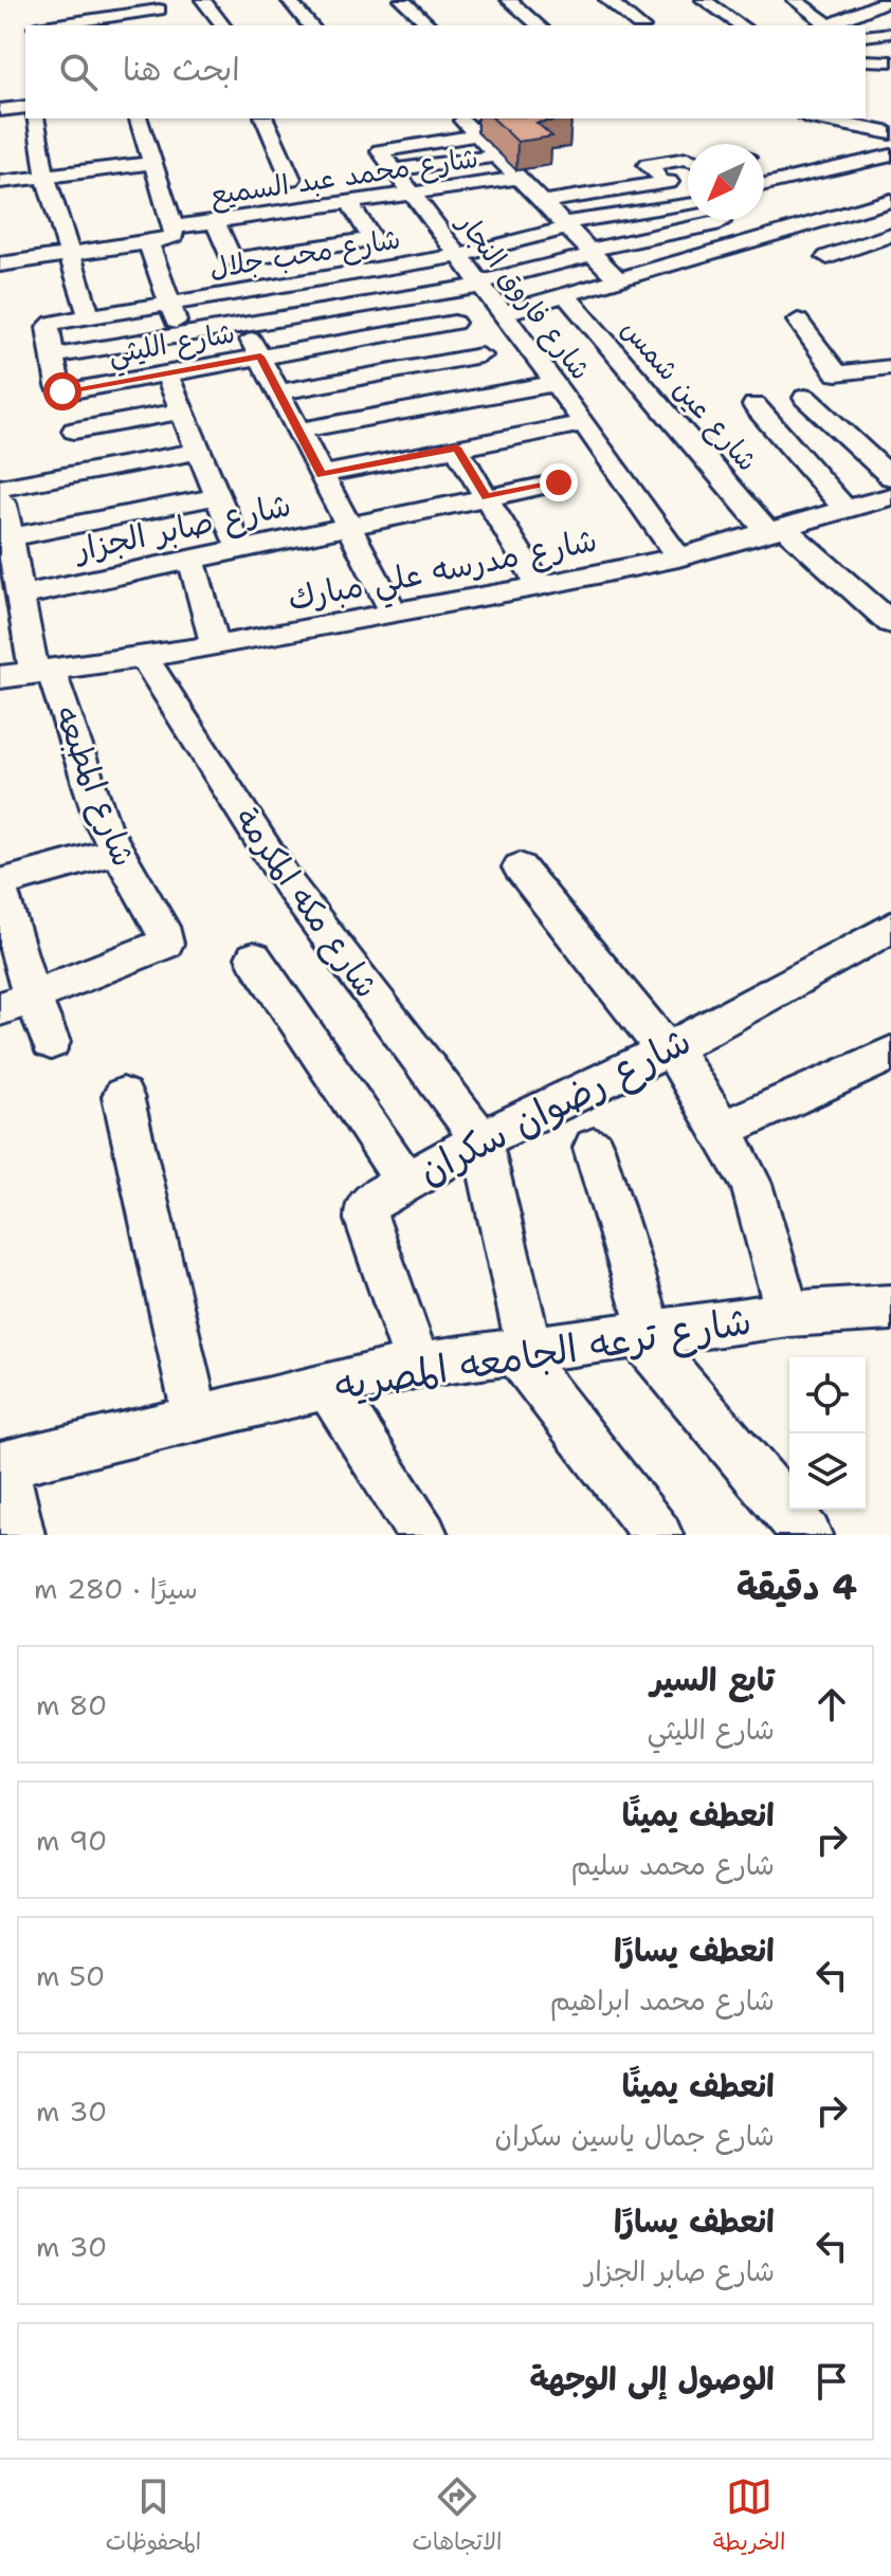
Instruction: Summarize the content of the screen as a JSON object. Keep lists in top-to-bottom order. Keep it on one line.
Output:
{"streets":{"street":["شارع محمد عبد السميع","شارع محب جلال","شارع فاروق النجار","شارع الليثي","شارع عين شمس","شارع صابر الجزار","شارع مدرسه علي مبارك","شارع المطبعه","شارع مكه المكرمة","شارع رضوان سكران","شارع ترعه الجامعه المصريه"]},"crossings":[["شارع محمد عبد السميع","شارع فاروق النجار"],["شارع محب جلال","شارع فاروق النجار"],["شارع محب جلال","شارع الليثي"],["شارع فاروق النجار","شارع مدرسه علي مبارك"],["شارع عين شمس","شارع مدرسه علي مبارك"],["شارع صابر الجزار","شارع المطبعه"],["شارع مدرسه علي مبارك","شارع المطبعه"],["شارع مدرسه علي مبارك","شارع مكه المكرمة"],["شارع مكه المكرمة","شارع رضوان سكران"],["شارع رضوان سكران","شارع ترعه الجامعه المصريه"]],"north":"bottom left","page":{"search":"ابحث هنا","heading":["4 دقيقة","سيرًا · 280 m"],"list":[["تابع السير","شارع الليثي","80 m"],["انعطف يمينًا","شارع محمد سليم","90 m"],["انعطف يسارًا","شارع محمد ابراهيم","50 m"],["انعطف يمينًا","شارع جمال ياسين سكران","30 m"],["انعطف يسارًا","شارع صابر الجزار","30 m"],"الوصول إلى الوجهة"],"nav":["الخريطة","الاتجاهات","المحفوظات"]}}
